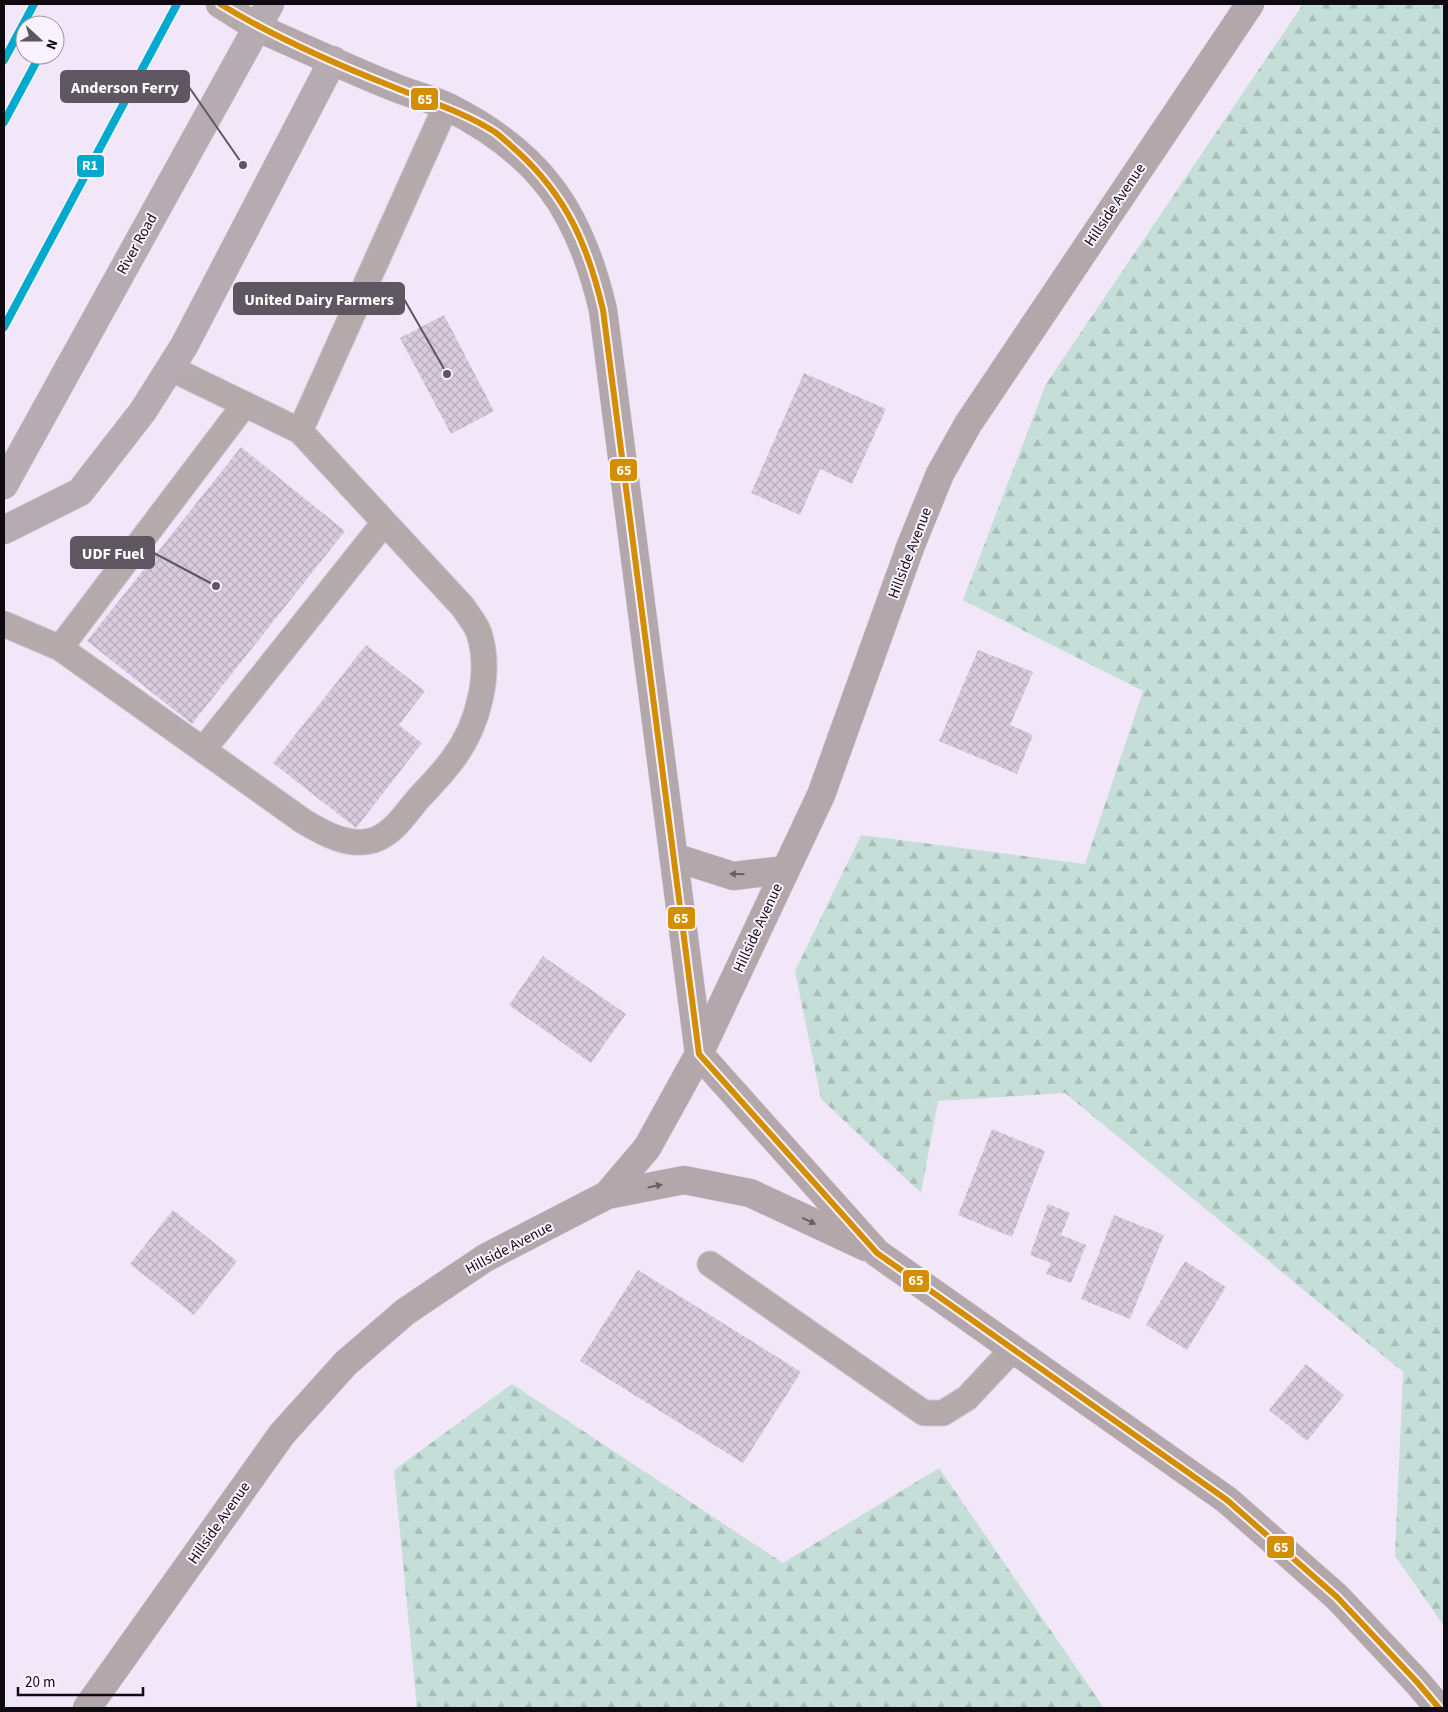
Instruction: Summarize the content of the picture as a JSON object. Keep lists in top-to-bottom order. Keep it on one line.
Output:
{"streets":{"main road":["River Road"],"street":["Hillside Avenue"]},"places":["Anderson Ferry","United Dairy Farmers","UDF Fuel"],"lines":["transit line R1","transit line 65"],"scale_bar":"20 m","north":"right"}
